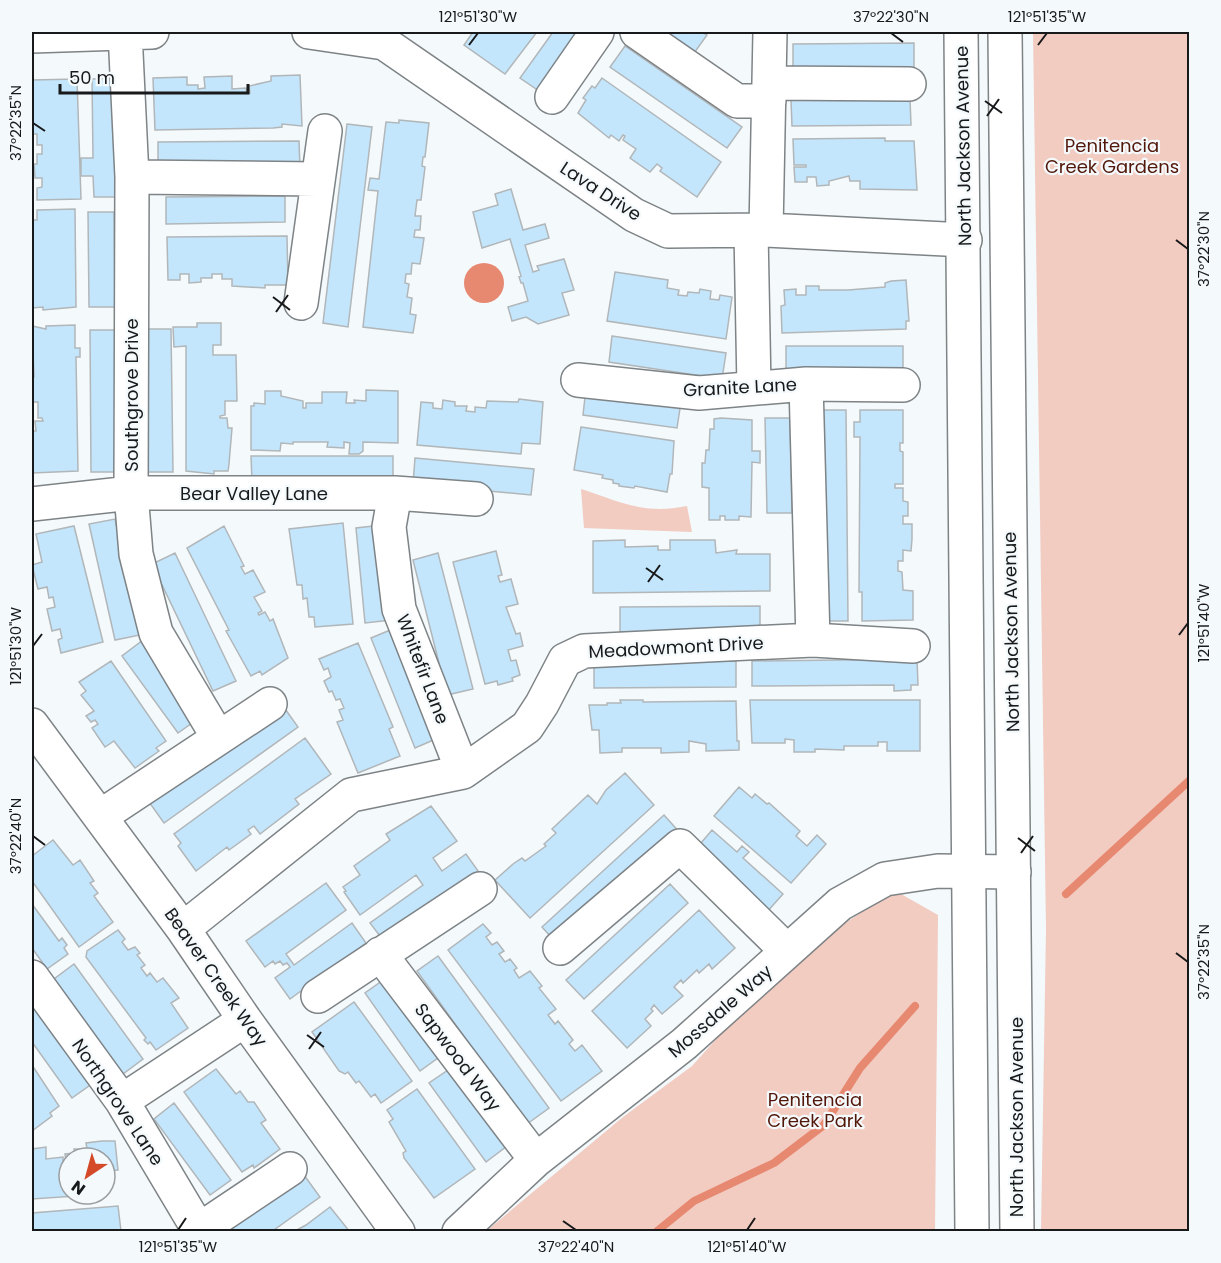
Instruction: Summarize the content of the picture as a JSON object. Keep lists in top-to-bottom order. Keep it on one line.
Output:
{"streets":{"street":["North Jackson Avenue","Lava Drive","Granite Lane","Southgrove Drive","Bear Valley Lane","Meadowmont Drive","Whitefir Lane","Beaver Creek Way","Mossdale Way","Sapwood Way","Northgrove Lane"]},"crossings":[["North Jackson Avenue","Lava Drive"],["North Jackson Avenue","Mossdale Way"],["Southgrove Drive","Bear Valley Lane"],["Bear Valley Lane","Whitefir Lane"],["Meadowmont Drive","Whitefir Lane"],["Meadowmont Drive","Beaver Creek Way"],["Mossdale Way","Sapwood Way"]],"parks":["Penitencia Creek Gardens","Penitencia Creek Park"],"scale_bar":"50 m","north":"bottom left","coordinates":["121°51'30\"W","37°22'30\"N","121°51'35\"W","37°22'35\"N","121°51'40\"W","37°22'40\"N"]}
